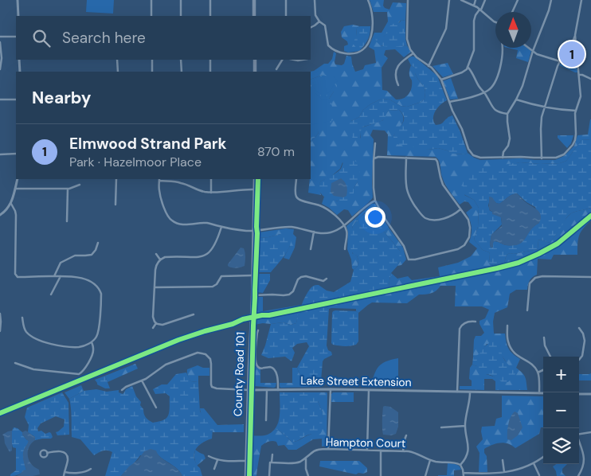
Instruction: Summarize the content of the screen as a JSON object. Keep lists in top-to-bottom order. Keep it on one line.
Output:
{"streets":{"main road":["County Road 101"],"street":["Lake Street Extension","Hampton Court"]},"crossings":[["County Road 101","Lake Street Extension"]],"north":"top","page":{"search":"Search here","pins":"1","heading":"Nearby","list":[{"mark":"1","name":"Elmwood Strand Park","note":"Park · Hazelmoor Place","value":"870 m"}],"map_buttons":["+","−"]}}
